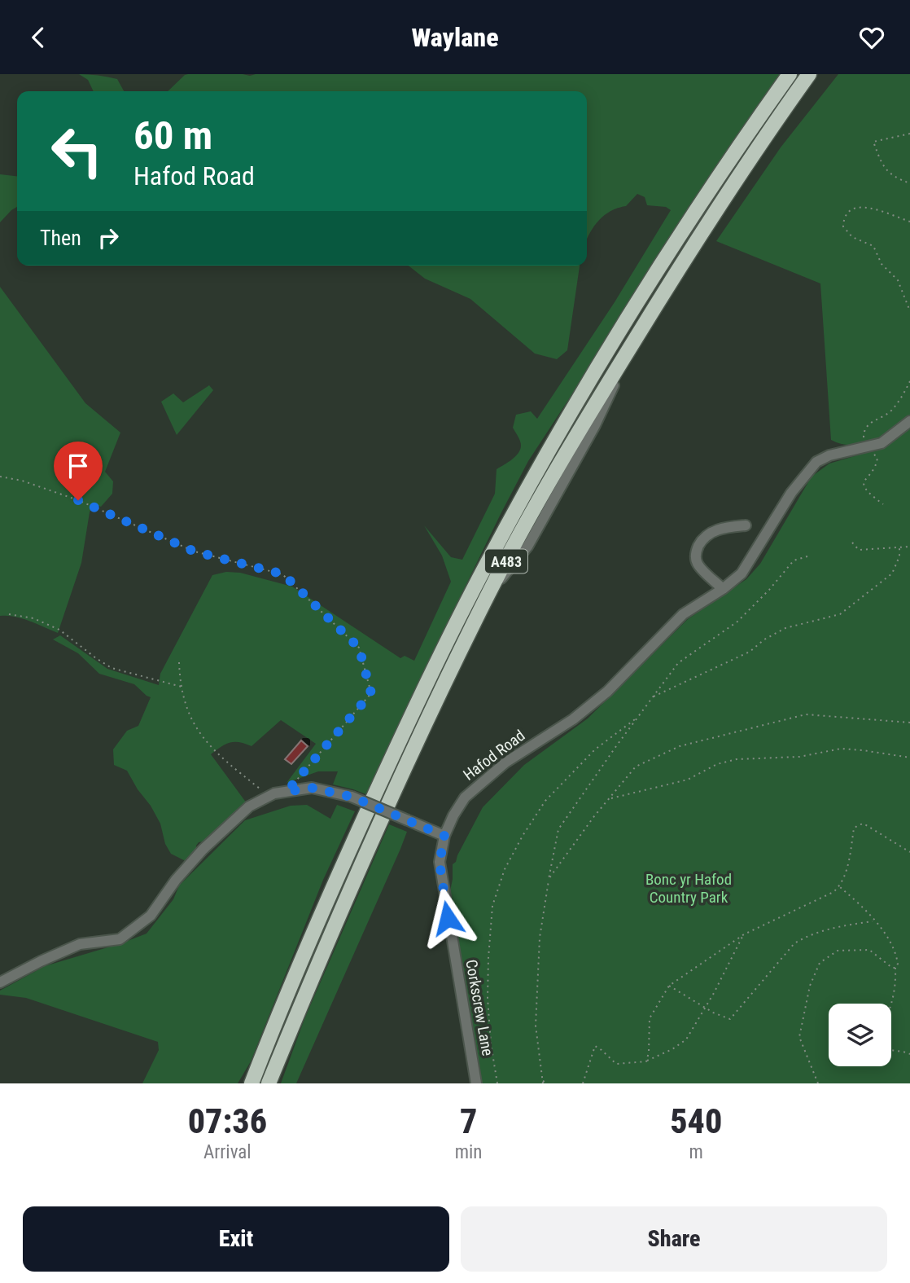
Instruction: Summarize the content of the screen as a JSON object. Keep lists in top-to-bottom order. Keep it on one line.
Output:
{"streets":{"highway":["A483"],"street":["Hafod Road","Corkscrew Lane"]},"crossings":[["Hafod Road","Corkscrew Lane"]],"parks":["Bonc yr Hafod Country Park"],"page":{"header":"Waylane","turn":["60 m","Hafod Road"],"then":"Then","eta":["07:36","Arrival","7","min","540","m"],"buttons":["Exit","Share"]}}
